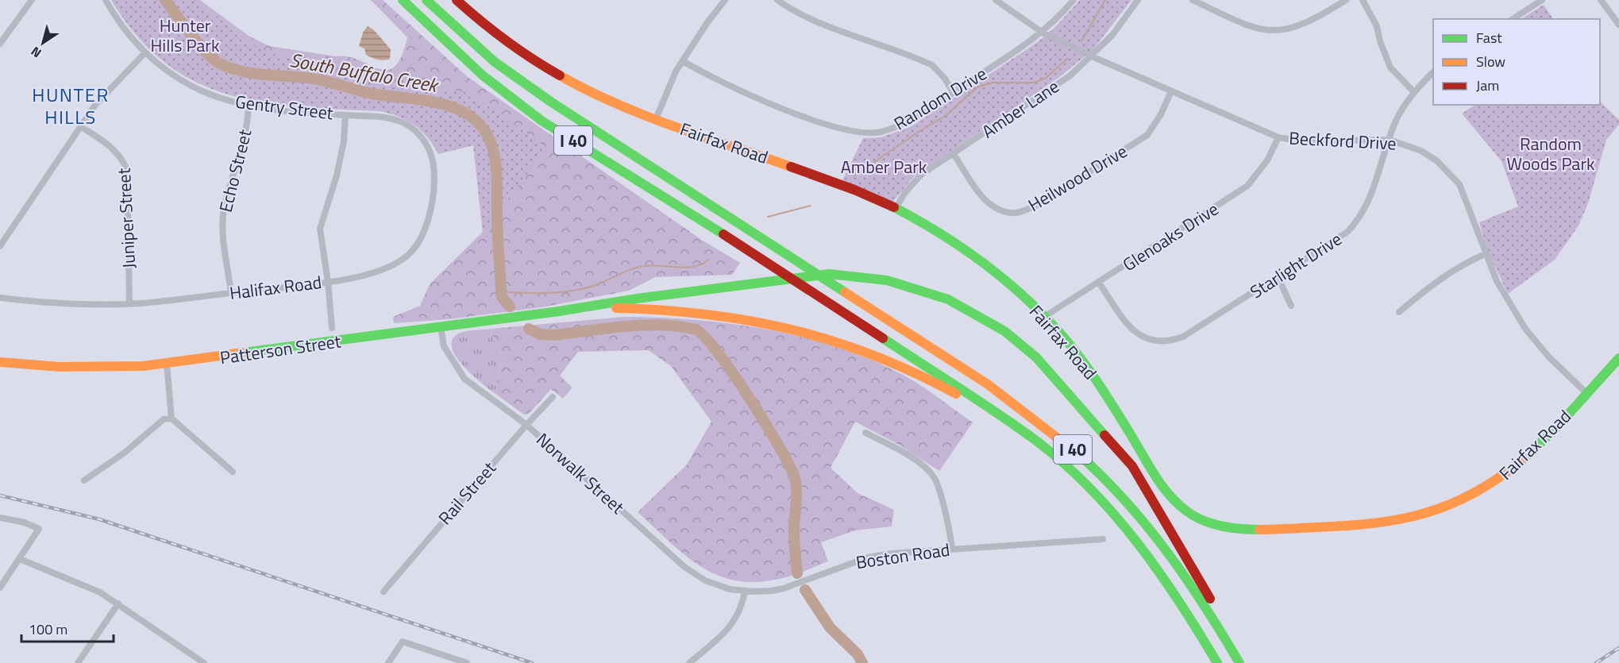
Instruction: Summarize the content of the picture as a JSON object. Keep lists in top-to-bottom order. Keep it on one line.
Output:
{"streets":{"main road":["I 40","Fairfax Road","Patterson Street"],"street":["Random Drive","Gentry Street","Amber Lane","Beckford Drive","Echo Street","Heilwood Drive","Juniper Street","Glenoaks Drive","Starlight Drive","Halifax Road","Norwalk Street","Rail Street","Boston Road"]},"crossings":[["Random Drive","Beckford Drive"],["Gentry Street","Echo Street"],["Gentry Street","Halifax Road"],["Amber Lane","Beckford Drive"],["Amber Lane","Fairfax Road"],["Amber Lane","Heilwood Drive"],["Beckford Drive","Fairfax Road"],["Beckford Drive","Heilwood Drive"],["Beckford Drive","Glenoaks Drive"],["Beckford Drive","Starlight Drive"],["Fairfax Road","Glenoaks Drive"],["Echo Street","Halifax Road"],["Juniper Street","Halifax Road"],["Glenoaks Drive","Starlight Drive"],["Patterson Street","Norwalk Street"],["Norwalk Street","Rail Street"],["Norwalk Street","Boston Road"]],"districts":["HUNTER HILLS"],"water":["South Buffalo Creek"],"parks":["Hunter Hills Park","Random Woods Park","Amber Park"],"legend":["Fast","Slow","Jam"],"scale_bar":"100 m","north":"bottom left"}
